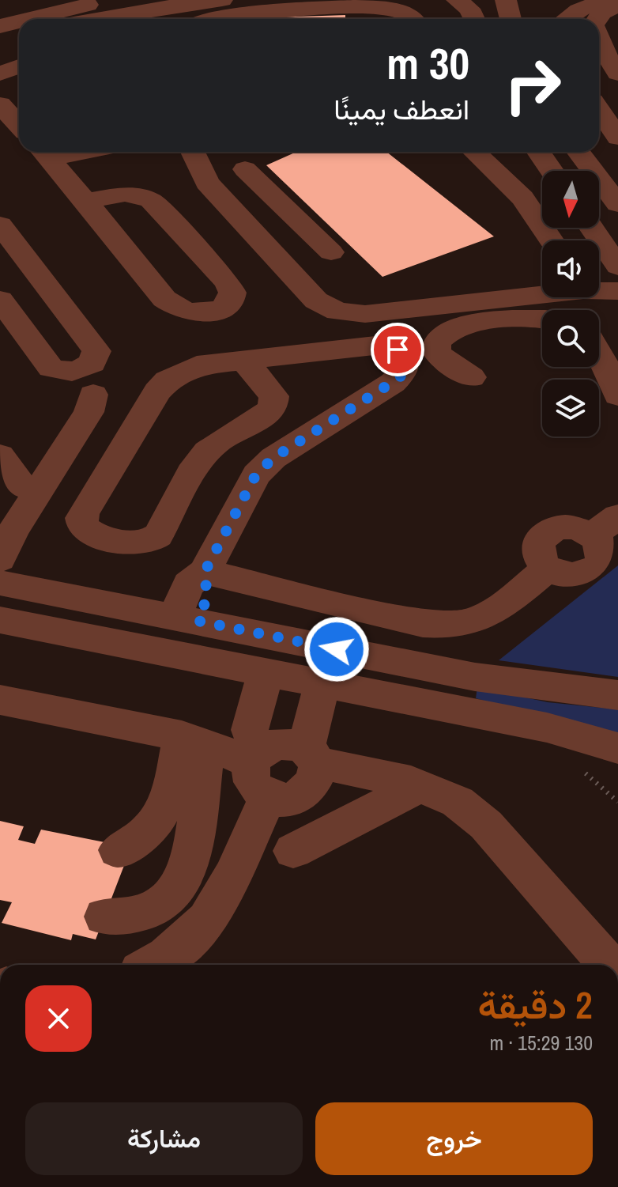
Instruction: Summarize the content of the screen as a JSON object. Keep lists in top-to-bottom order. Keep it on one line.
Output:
{"north":"bottom","page":{"turn":["30 m","انعطف يمينًا"],"heading":["2 دقيقة","130 m · 15:29"],"buttons":["خروج","مشاركة"]}}
